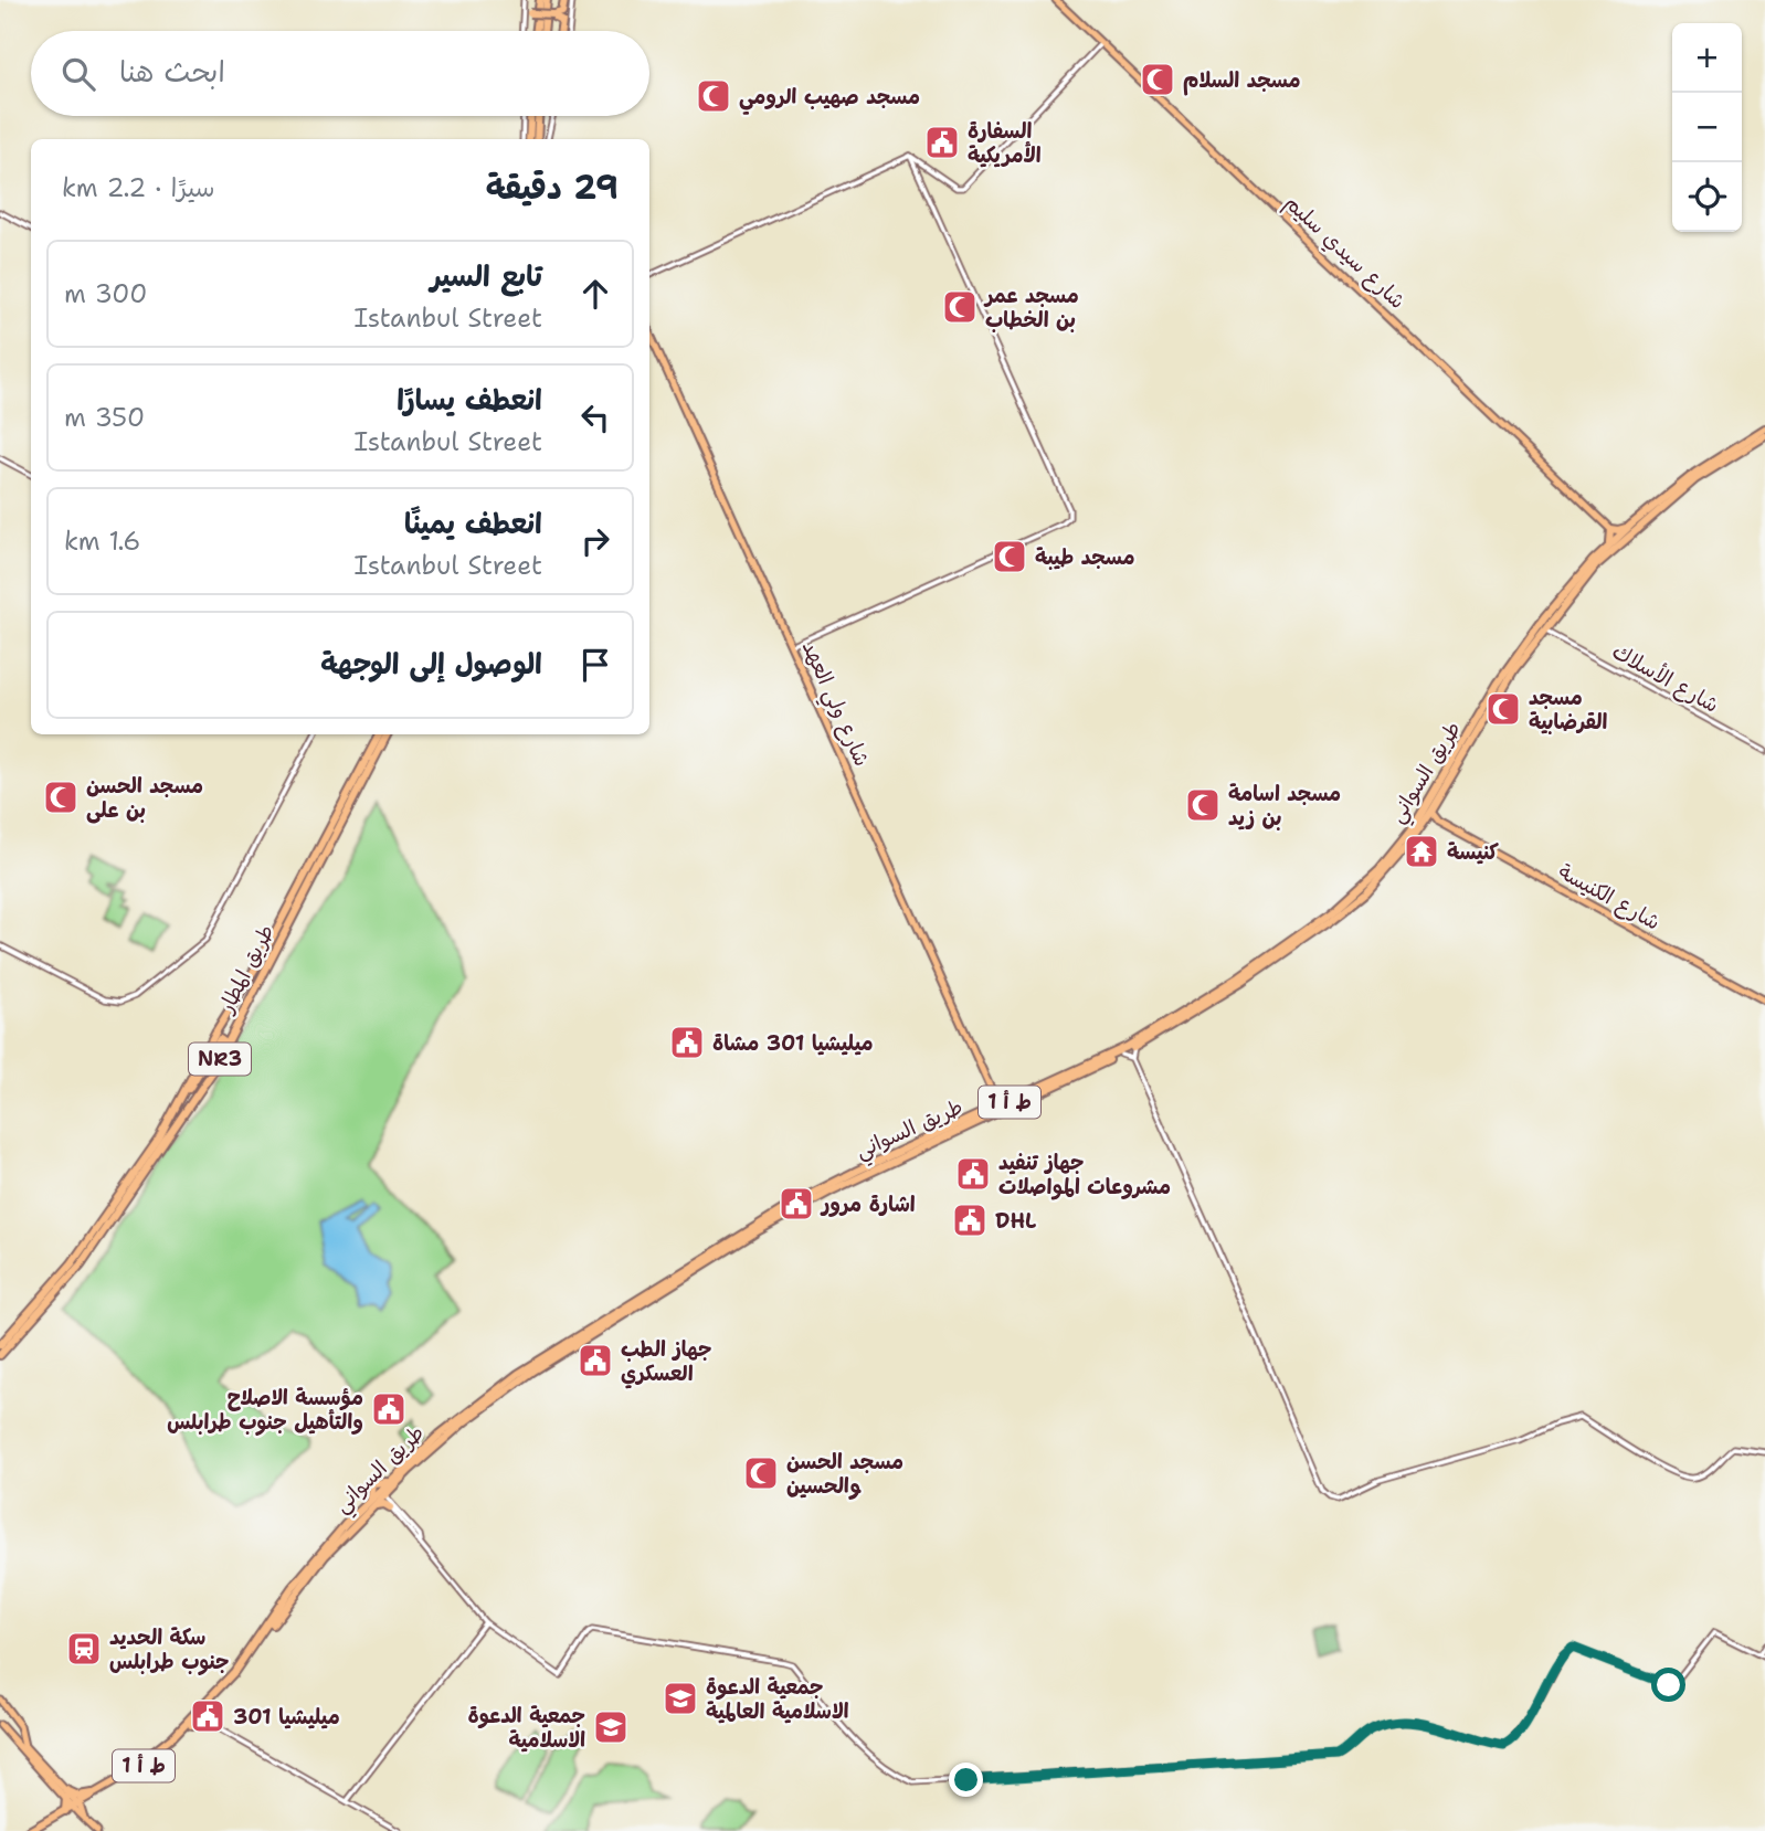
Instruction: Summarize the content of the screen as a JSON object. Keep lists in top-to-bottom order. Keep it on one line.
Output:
{"streets":{"highway":["طريق السواني","طريق المطار","NR3","ط أ 1"],"main road":["شارع سيدي سليم","شارع ولي العهد","شارع الكنيسة"],"street":["شارع الأسلاك"]},"crossings":[["شارع الأسلاك","طريق السواني"],["طريق السواني","شارع الكنيسة"]],"places":{"mosque":["مسجد السلام","مسجد صهيب الرومي","مسجد عمر بن الخطاب","مسجد طيبة","مسجد القرضابية","مسجد الحسن بن على","مسجد اسامة بن زيد","مسجد الحسن والحسين"],"public building":["السفارة الأمريكية","ميليشيا 301 مشاة","جهاز تنفيد مشروعات المواصلات","اشارة مرور","DHL","جهاز الطب العسكري","مؤسسة الاصلاح والتأهيل جنوب طرابلس","ميليشيا 301"],"temple":["كنيسة"],"station":["سكة الحديد جنوب طرابلس"],"school or university":["جمعية الدعوة الاسلامية العالمية","جمعية الدعوة الاسلامية"]},"page":{"map_buttons":["+","−"],"search":"ابحث هنا","heading":["29 دقيقة","سيرًا · 2.2 km"],"list":[["تابع السير","Istanbul Street","300 m"],["انعطف يسارًا","Istanbul Street","350 m"],["انعطف يمينًا","Istanbul Street","1.6 km"],"الوصول إلى الوجهة"]}}
